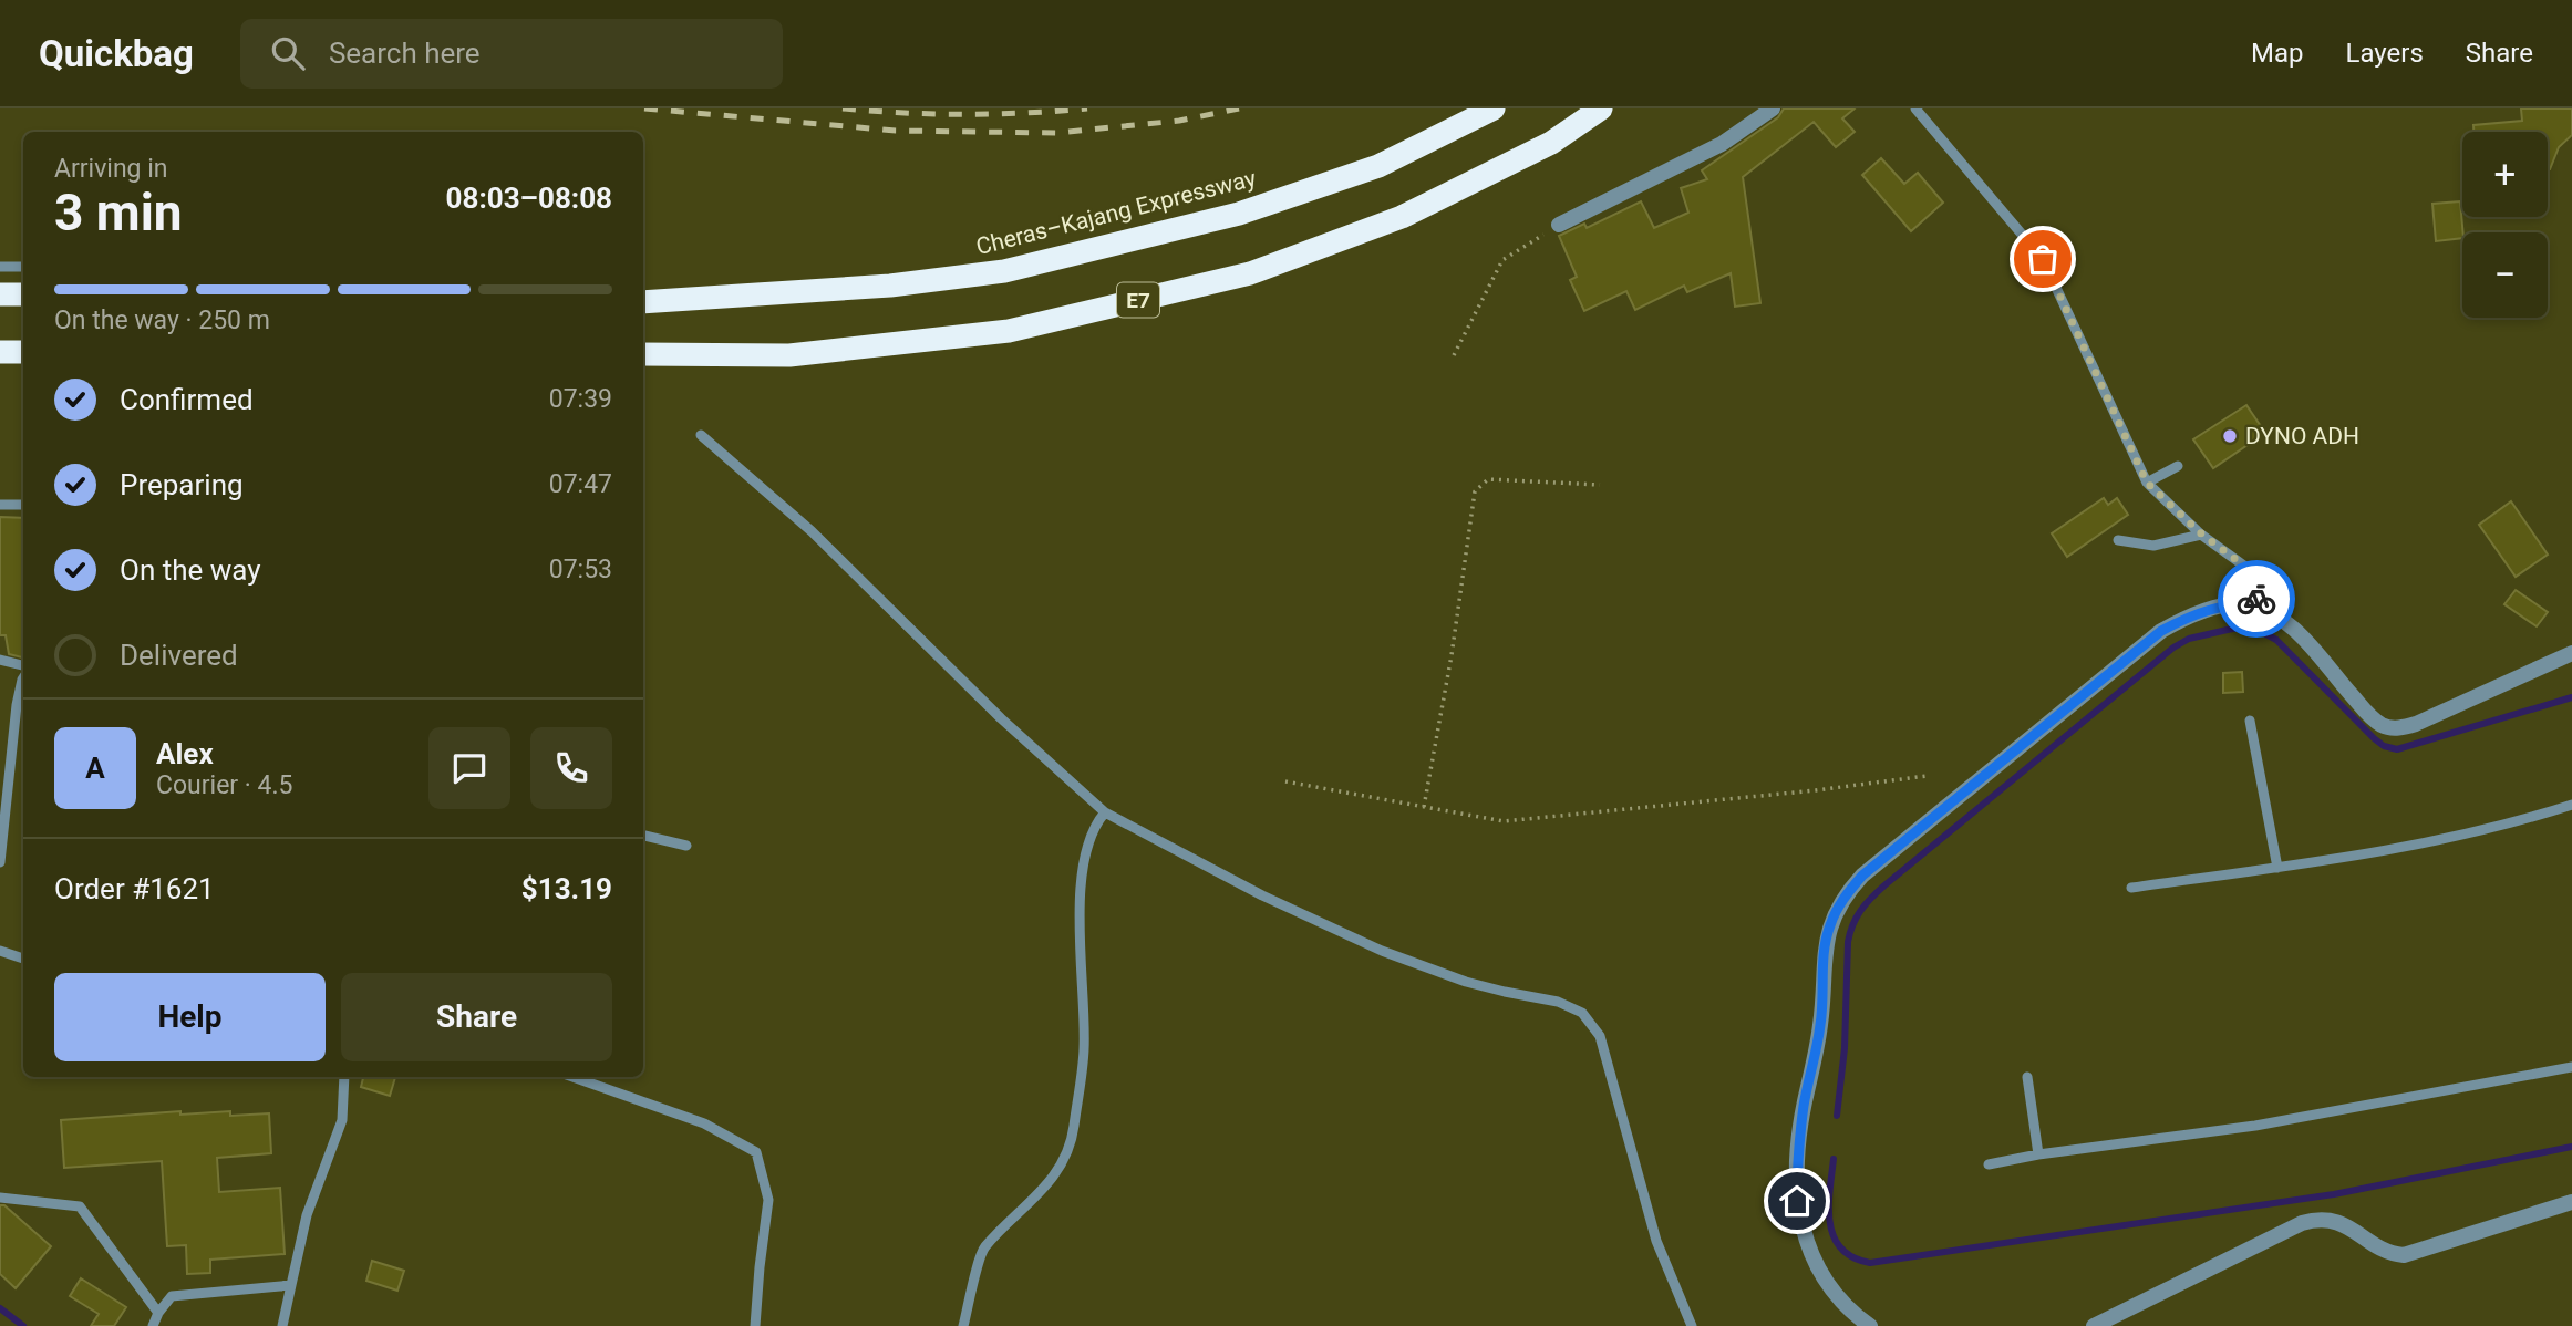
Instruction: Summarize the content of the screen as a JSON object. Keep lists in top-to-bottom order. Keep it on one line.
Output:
{"streets":{"highway":["Cheras–Kajang Expressway","E7"]},"places":["DYNO ADH"],"page":{"header":"Quickbag","search":"Search here","nav":["Map","Layers","Share"],"map_buttons":["+","−"],"heading":["3 min","Arriving in","08:03–08:08"],"panel":["Alex","Courier · 4.5","Order #1621","$13.19"],"bar":"On the way · 250 m","list":[["Confirmed","07:39"],["Preparing","07:47"],["On the way","07:53"],"Delivered"],"round":"A","buttons":["Help","Share"]}}
